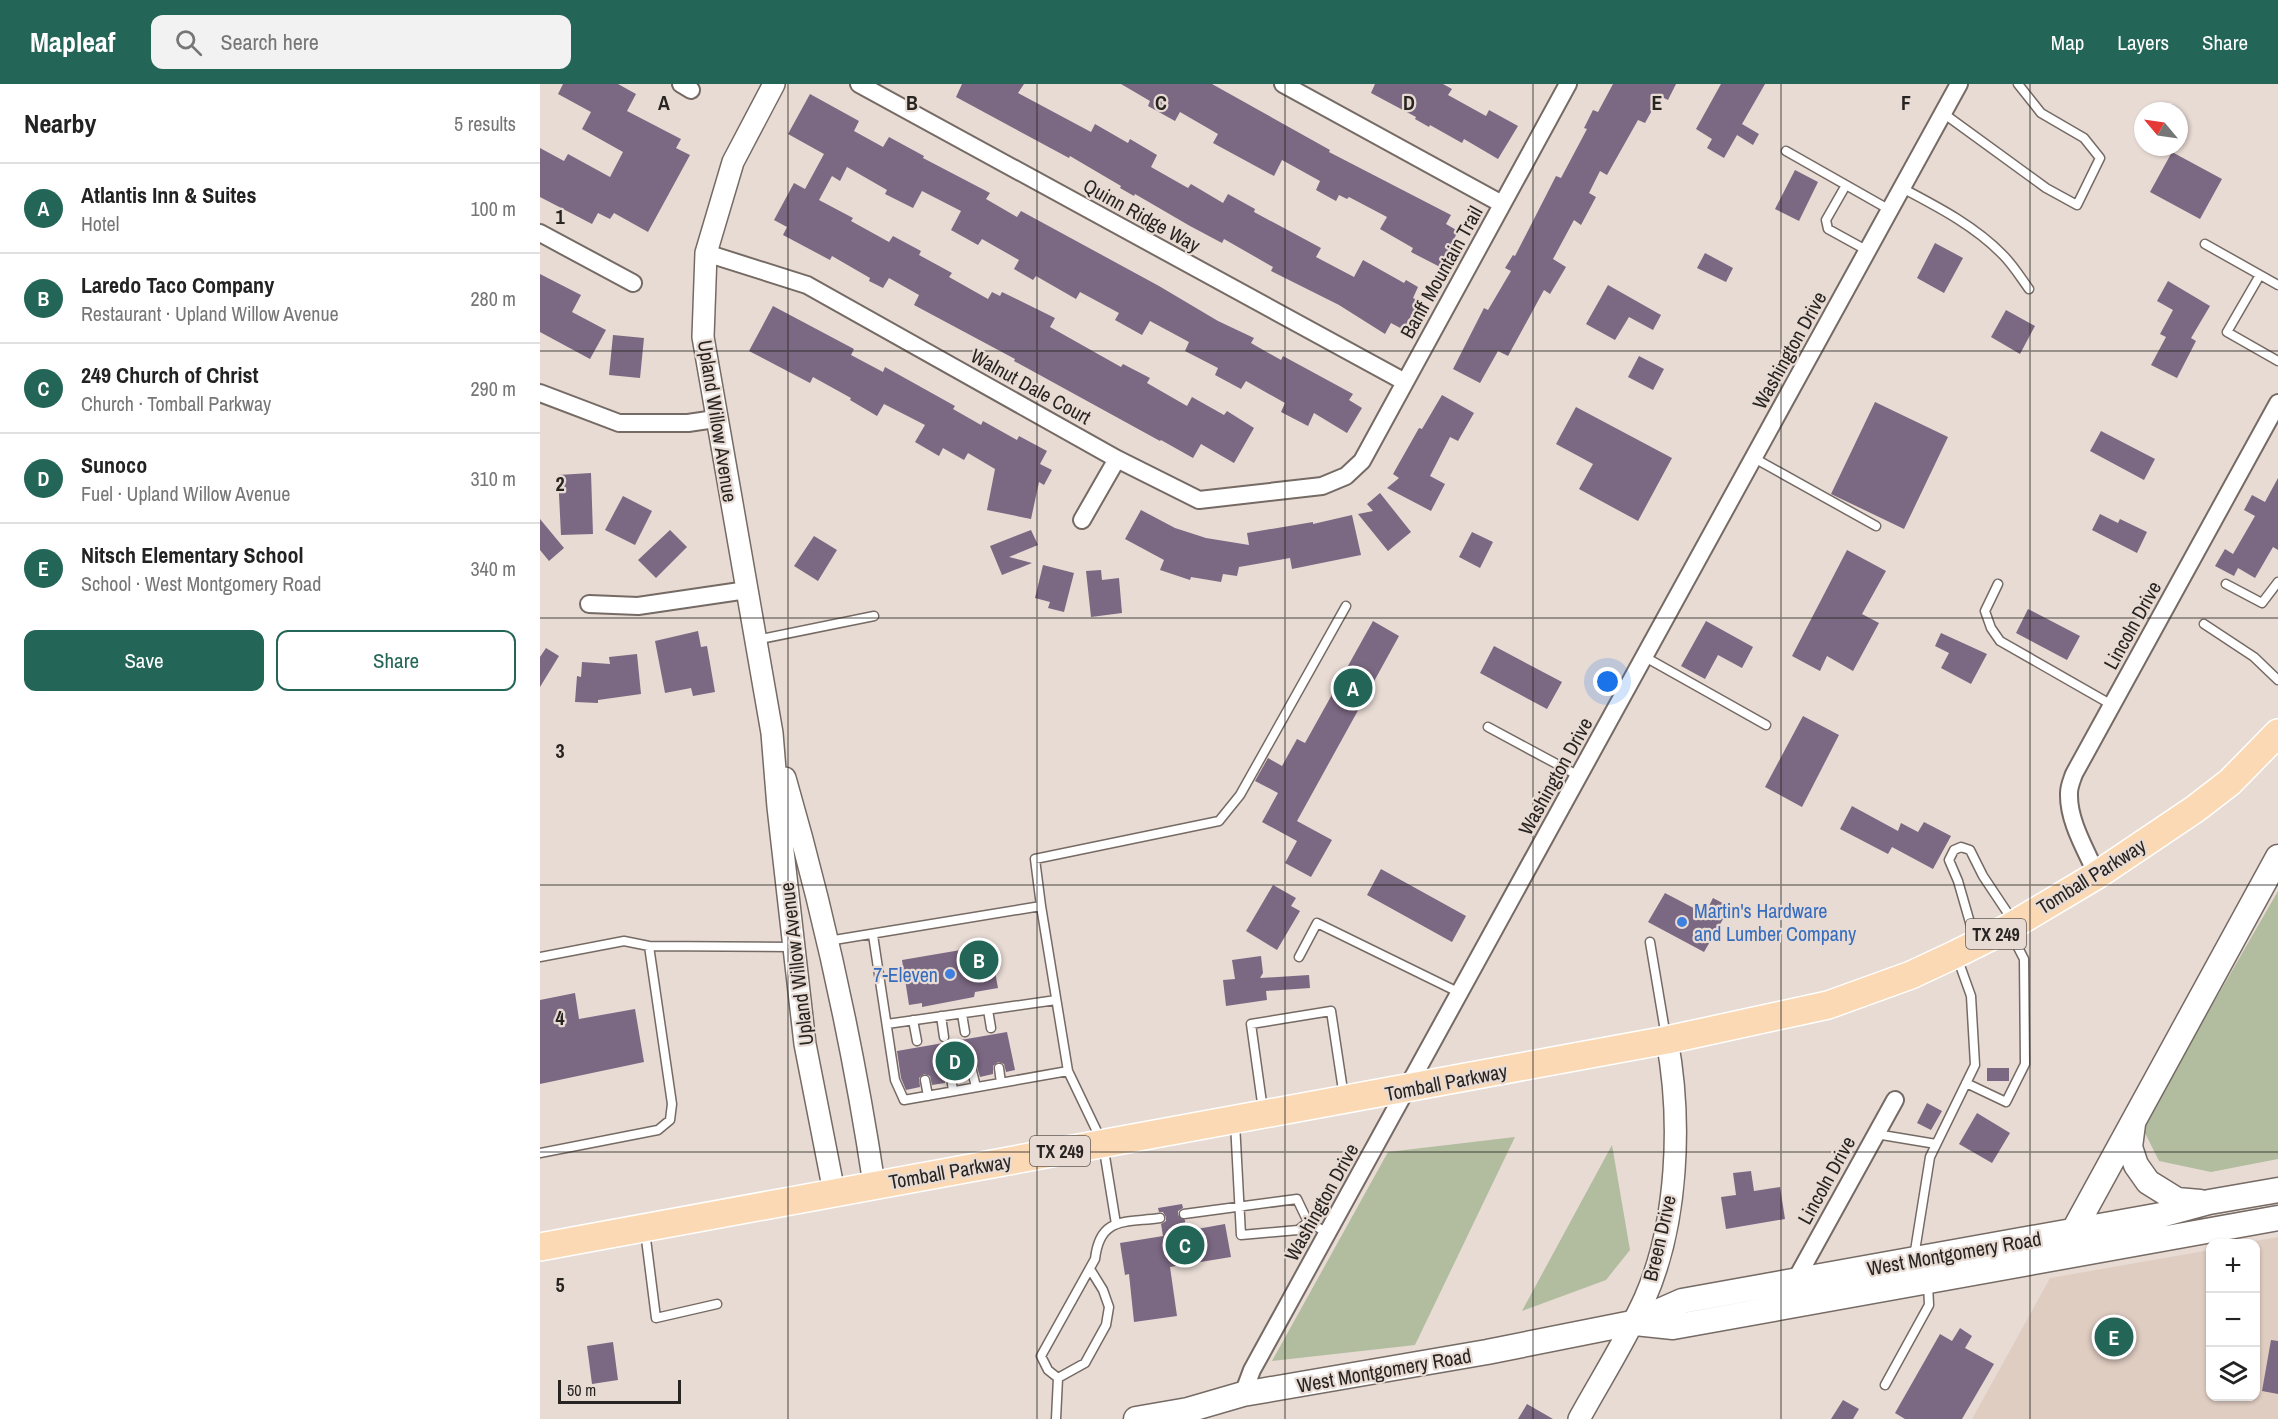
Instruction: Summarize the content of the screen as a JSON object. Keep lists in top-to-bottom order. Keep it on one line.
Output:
{"streets":{"main road":["Tomball Parkway","TX 249","West Montgomery Road"],"street":["Quinn Ridge Way","Banff Mountain Trail","Washington Drive","Walnut Dale Court","Upland Willow Avenue","Lincoln Drive","Breen Drive"]},"crossings":[["Quinn Ridge Way","Banff Mountain Trail"],["Banff Mountain Trail","Walnut Dale Court"],["Washington Drive","Tomball Parkway"],["Washington Drive","West Montgomery Road"],["Walnut Dale Court","Upland Willow Avenue"],["Upland Willow Avenue","Tomball Parkway"],["Lincoln Drive","Tomball Parkway"],["Lincoln Drive","West Montgomery Road"],["Tomball Parkway","Breen Drive"],["Breen Drive","West Montgomery Road"]],"places":["Martin's Hardware and Lumber Company","7-Eleven"],"scale_bar":"50 m","north":"top left","page":{"header":"Mapleaf","search":"Search here","nav":["Map","Layers","Share"],"heading":["Nearby","5 results"],"list":[{"mark":"A","name":"Atlantis Inn & Suites","note":"Hotel","value":"100 m"},{"mark":"B","name":"Laredo Taco Company","note":"Restaurant · Upland Willow Avenue","value":"280 m"},{"mark":"C","name":"249 Church of Christ","note":"Church · Tomball Parkway","value":"290 m"},{"mark":"D","name":"Sunoco","note":"Fuel · Upland Willow Avenue","value":"310 m"},{"mark":"E","name":"Nitsch Elementary School","note":"School · West Montgomery Road","value":"340 m"}],"buttons":["Save","Share"],"pins":["A","B","D","C","E"],"map_buttons":["+","−"],"scale":"50 m"},"grid":{"columns":["A","B","C","D","E","F"],"rows":["1","2","3","4","5"]}}
